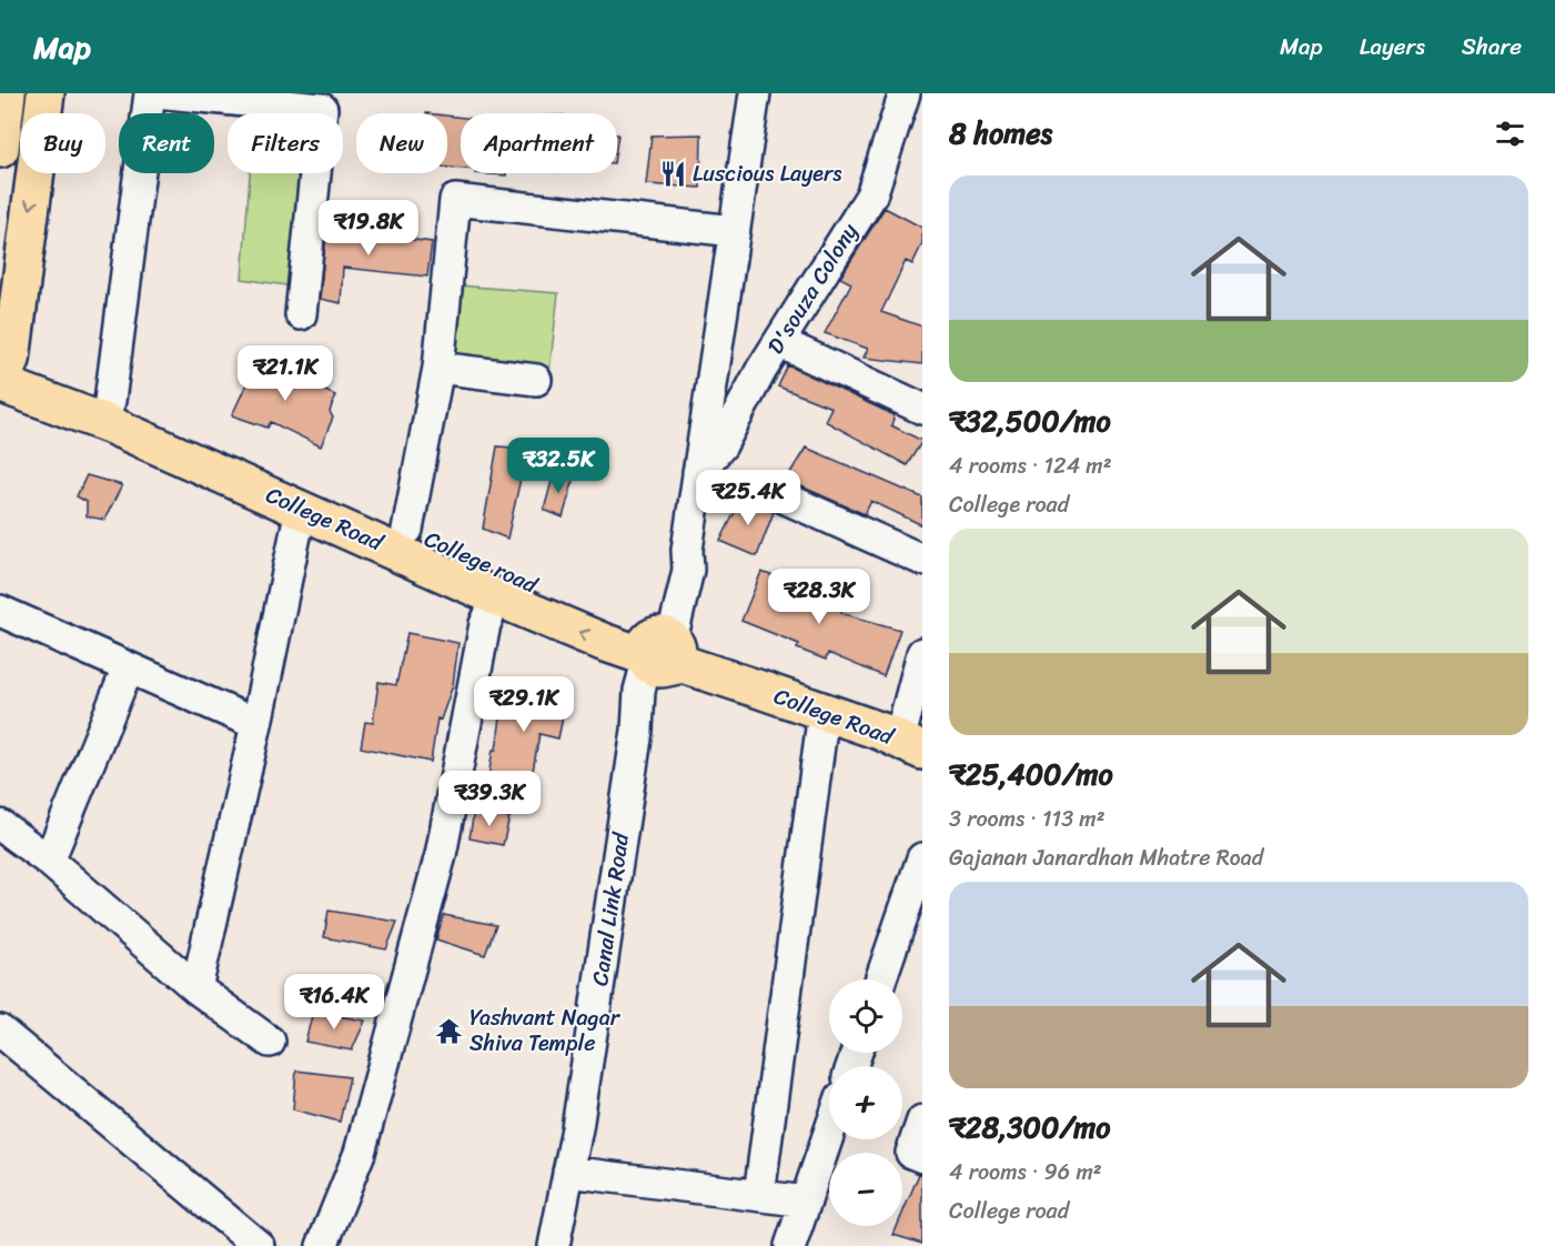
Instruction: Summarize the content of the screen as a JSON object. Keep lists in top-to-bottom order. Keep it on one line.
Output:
{"streets":{"main road":["College Road","College road"],"street":["D'souza Colony","Canal Link Road"]},"crossings":[["D'souza Colony","Canal Link Road"],["College Road","College road"],["College Road","Canal Link Road"],["College road","Canal Link Road"]],"places":{"restaurant":["Luscious Layers"],"temple":["Yashvant Nagar Shiva Temple"]},"page":{"header":"Map","nav":["Map","Layers","Share"],"heading":"8 homes","chip":["Buy","Rent","Filters","New","Apartment"],"list":[{"name":"₹32,500/mo","note":"4 rooms · 124 m² · College road"},{"name":"₹25,400/mo","note":"3 rooms · 113 m² · Gajanan Janardhan Mhatre Road"},{"name":"₹28,300/mo","note":"4 rooms · 96 m² · College road"}],"price":["₹19.8K","₹21.1K","₹32.5K","₹25.4K","₹28.3K","₹29.1K","₹39.3K","₹16.4K"],"map_buttons":["+","−"]}}
